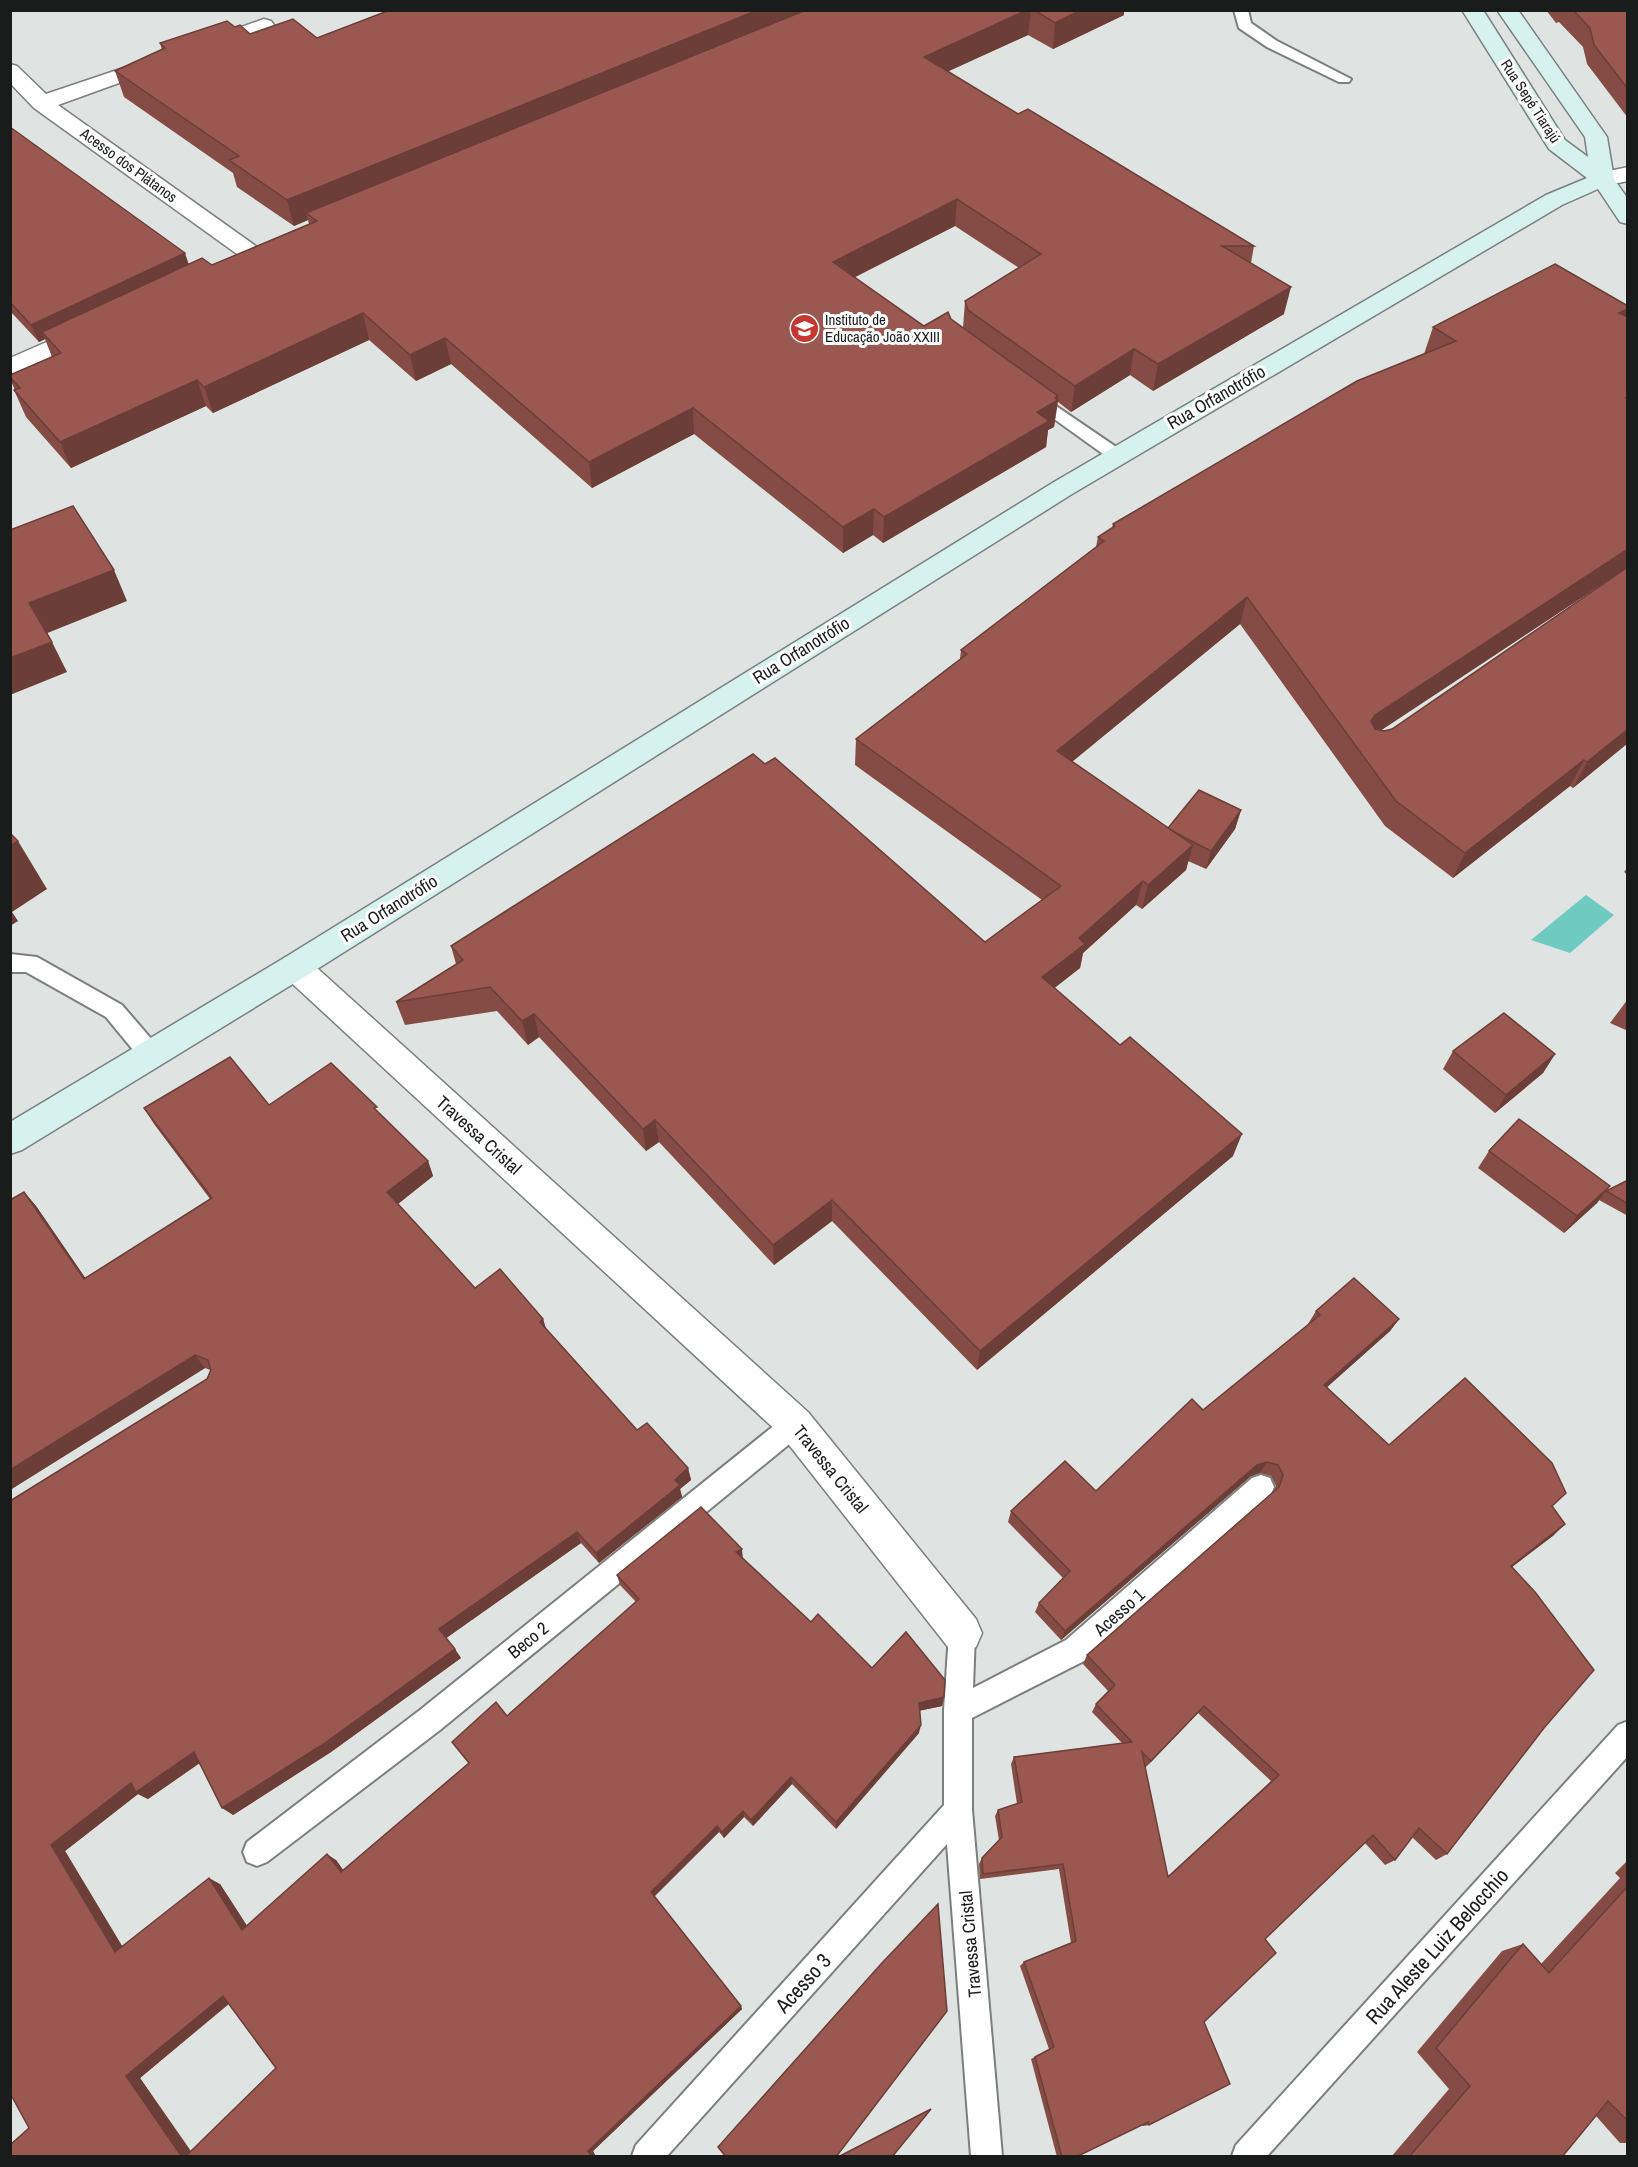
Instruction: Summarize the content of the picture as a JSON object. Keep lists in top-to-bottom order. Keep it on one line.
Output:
{"streets":{"street":["Rua Sepé Tiarajú","Acesso dos Plátanos","Rua Orfanotrófio","Travessa Cristal"],"lane":["Acesso 1","Beco 2","Rua Aleste Luiz Belocchio","Acesso 3"]},"crossings":[["Rua Sepé Tiarajú","Rua Orfanotrófio"],["Rua Orfanotrófio","Travessa Cristal"],["Travessa Cristal","Acesso 1"],["Travessa Cristal","Beco 2"],["Travessa Cristal","Acesso 3"]],"places":{"school or university":["Instituto de Educação João XXIII"]}}
